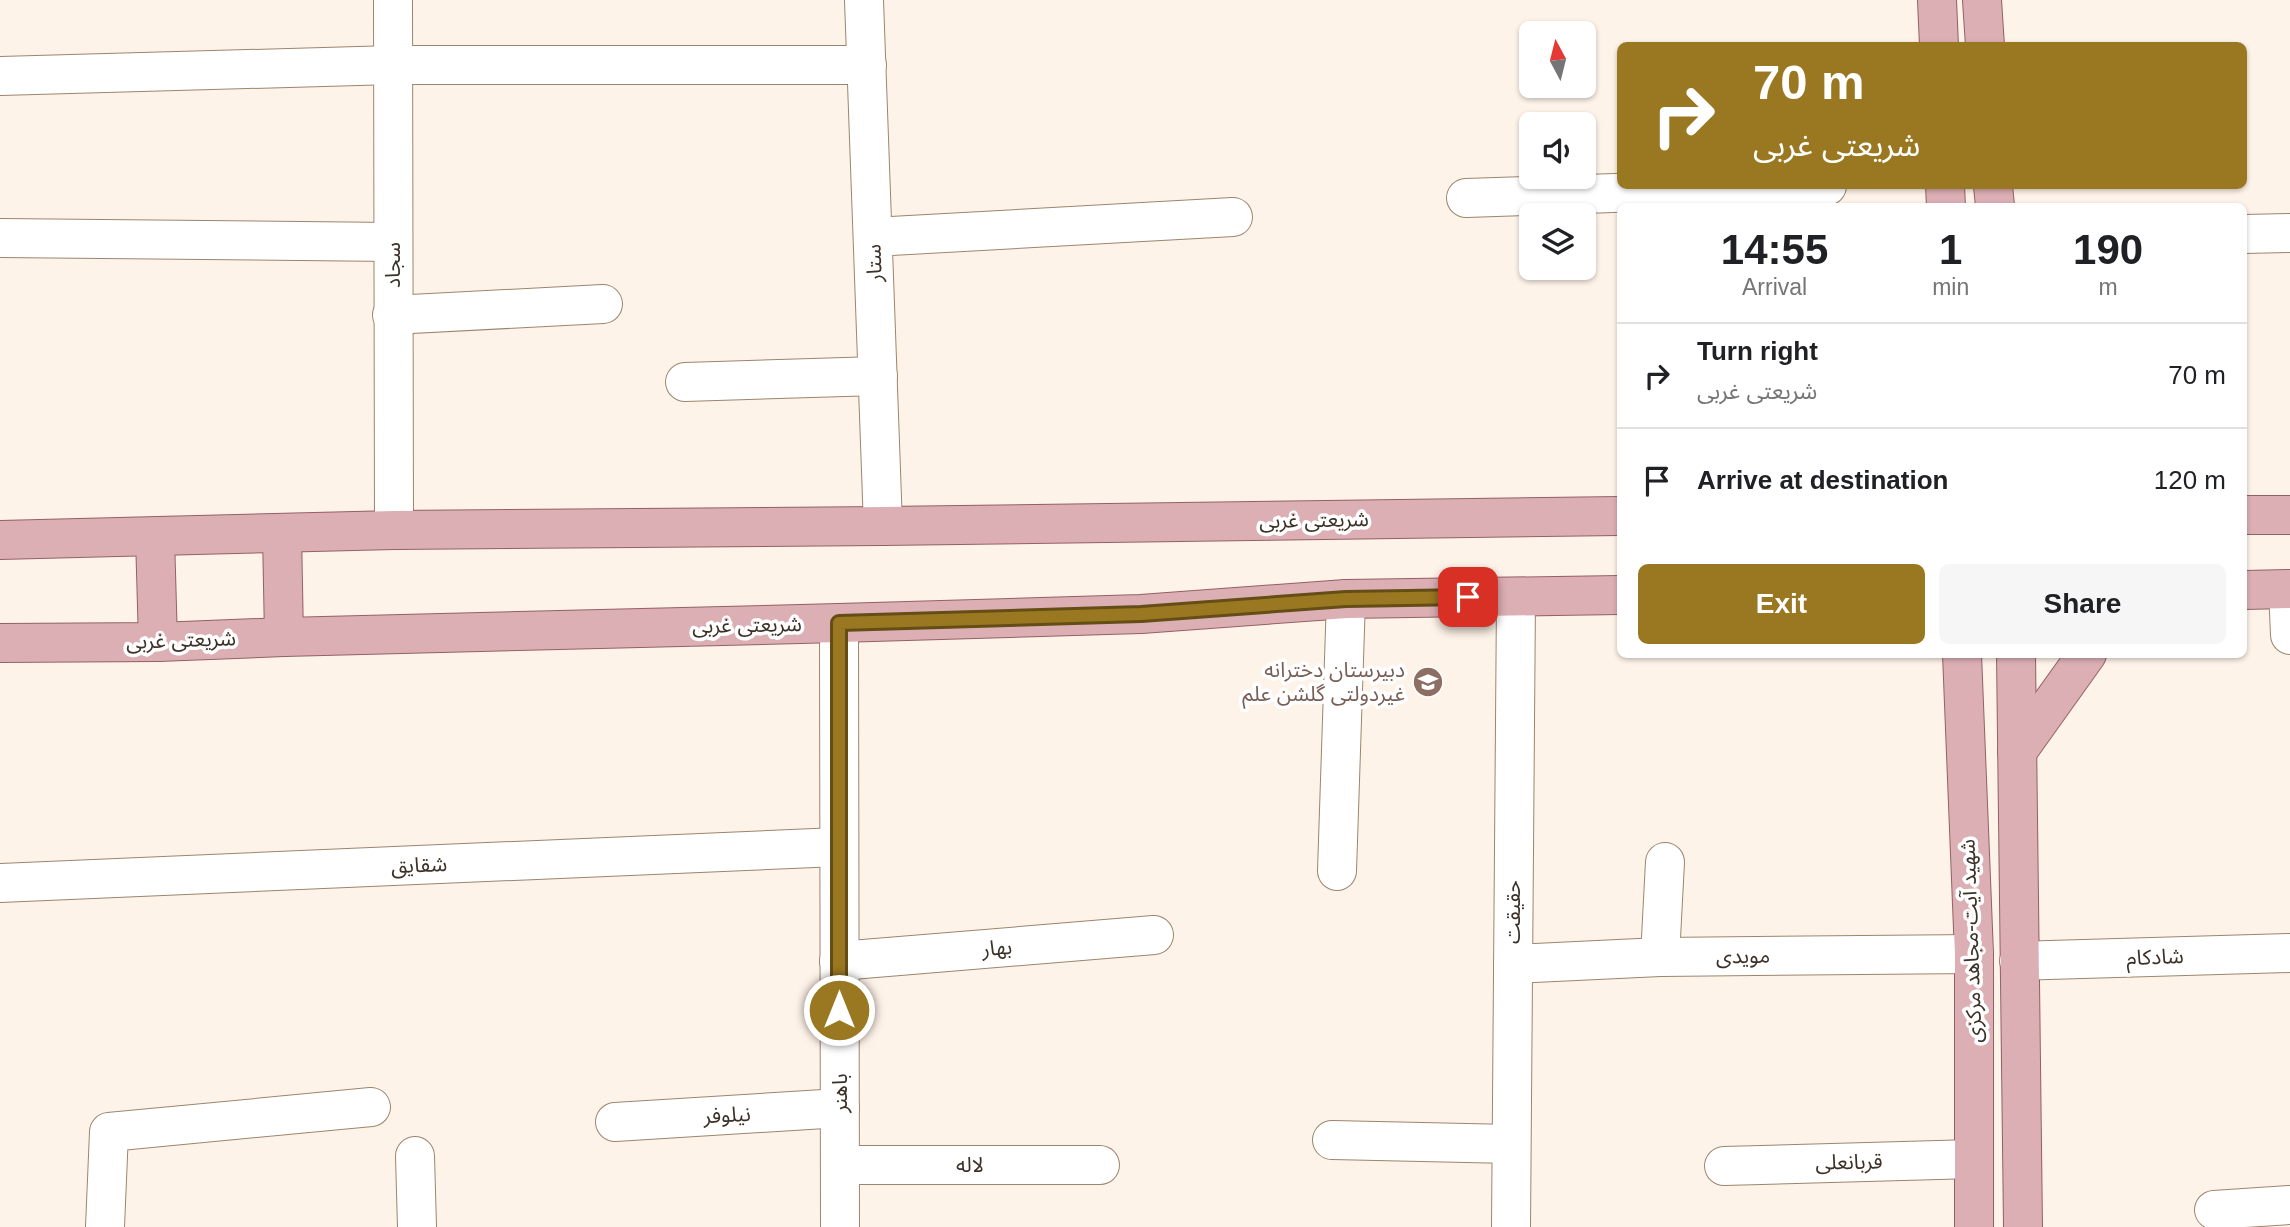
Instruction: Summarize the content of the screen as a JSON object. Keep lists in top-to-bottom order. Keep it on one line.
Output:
{"streets":{"main road":["شریعتی غربی","شهید آیت-مجاهد مرکزی"],"street":["ستار","سجاد","شقایق","حقیقت","بهار","مویدی","شادکام","باهنر","نیلوفر","قربانعلی","لاله"]},"crossings":[["ستار","شریعتی غربی"],["سجاد","شریعتی غربی"],["شریعتی غربی","حقیقت"],["شریعتی غربی","باهنر"],["شقایق","باهنر"],["حقیقت","مویدی"],["شهید آیت-مجاهد مرکزی","مویدی"],["شهید آیت-مجاهد مرکزی","قربانعلی"],["بهار","باهنر"],["باهنر","نیلوفر"],["باهنر","لاله"]],"places":{"school or university":["دبیرستان دخترانه غیردولتی گلشن علم"]},"north":"top","page":{"turn":["70 m","شریعتی غربی"],"eta":["14:55","Arrival","1","min","190","m"],"list":[{"name":"Turn right","note":"شریعتی غربی","value":"70 m"},{"name":"Arrive at destination","value":"120 m"}],"buttons":["Exit","Share"]}}
